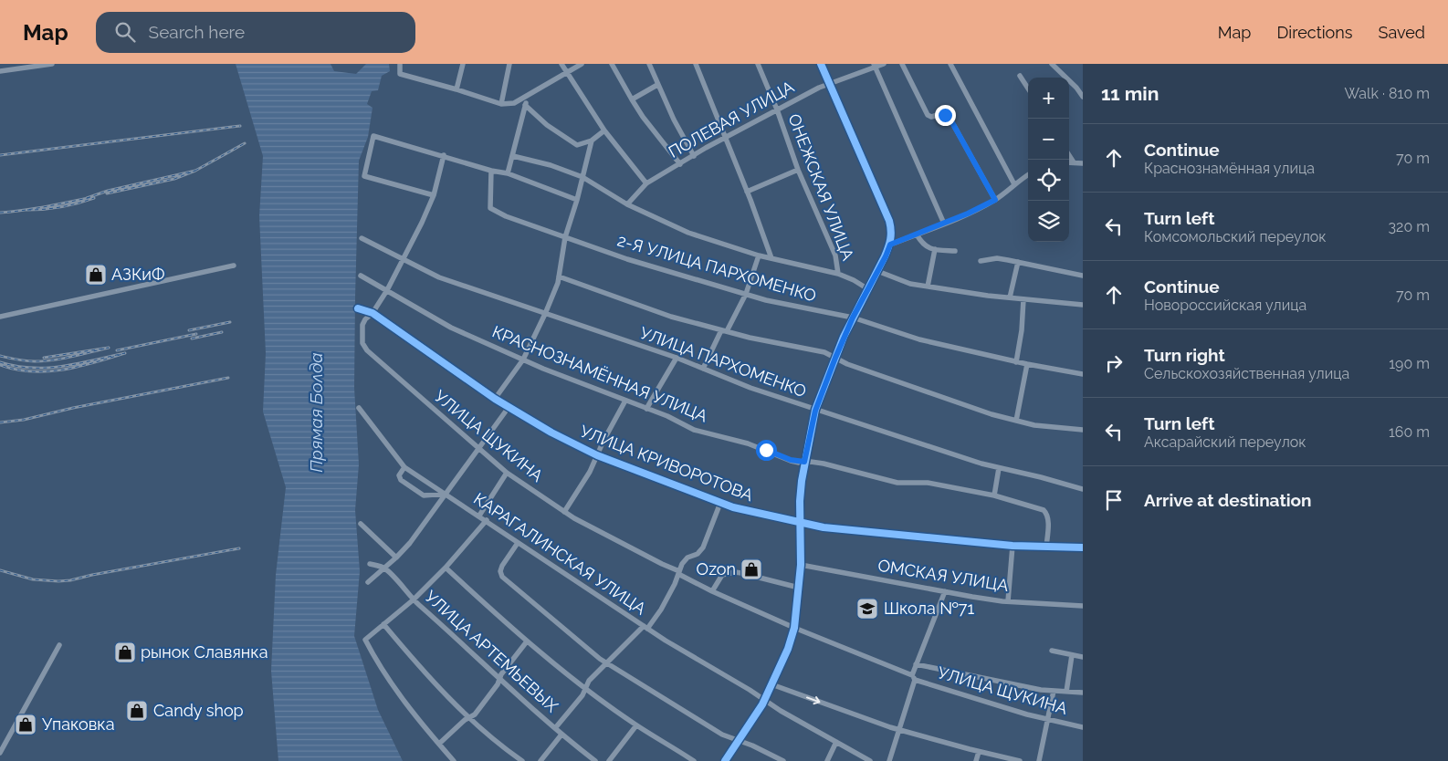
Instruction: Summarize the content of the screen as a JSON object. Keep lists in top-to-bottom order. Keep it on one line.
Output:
{"streets":{"street":["ПОЛЕВАЯ УЛИЦА","ОНЕЖСКАЯ УЛИЦА","2-Я УЛИЦА ПАРХОМЕНКО","УЛИЦА ПАРХОМЕНКО","КРАСНОЗНАМЁННАЯ УЛИЦА","УЛИЦА ЩУКИНА","УЛИЦА КРИВОРОТОВА","КАРАГАЛИНСКАЯ УЛИЦА","ОМСКАЯ УЛИЦА","УЛИЦА АРТЕМЬЕВЫХ"]},"crossings":[["ПОЛЕВАЯ УЛИЦА","ОНЕЖСКАЯ УЛИЦА"],["КРАСНОЗНАМЁННАЯ УЛИЦА","УЛИЦА КРИВОРОТОВА"],["УЛИЦА ЩУКИНА","УЛИЦА КРИВОРОТОВА"]],"water":["Прямая Болда"],"places":{"shop":["АЗКиФ","Ozon","рынок Славянка","Candy shop","Упаковка"],"school or university":["Школа №71"]},"page":{"header":"Map","search":"Search here","nav":["Map","Directions","Saved"],"heading":["11 min","Walk · 810 m"],"map_buttons":["+","−"],"list":[["Continue","Краснознамённая улица","70 m"],["Turn left","Комсомольский переулок","320 m"],["Continue","Новороссийская улица","70 m"],["Turn right","Сельскохозяйственная улица","190 m"],["Turn left","Аксарайский переулок","160 m"],"Arrive at destination"]}}
